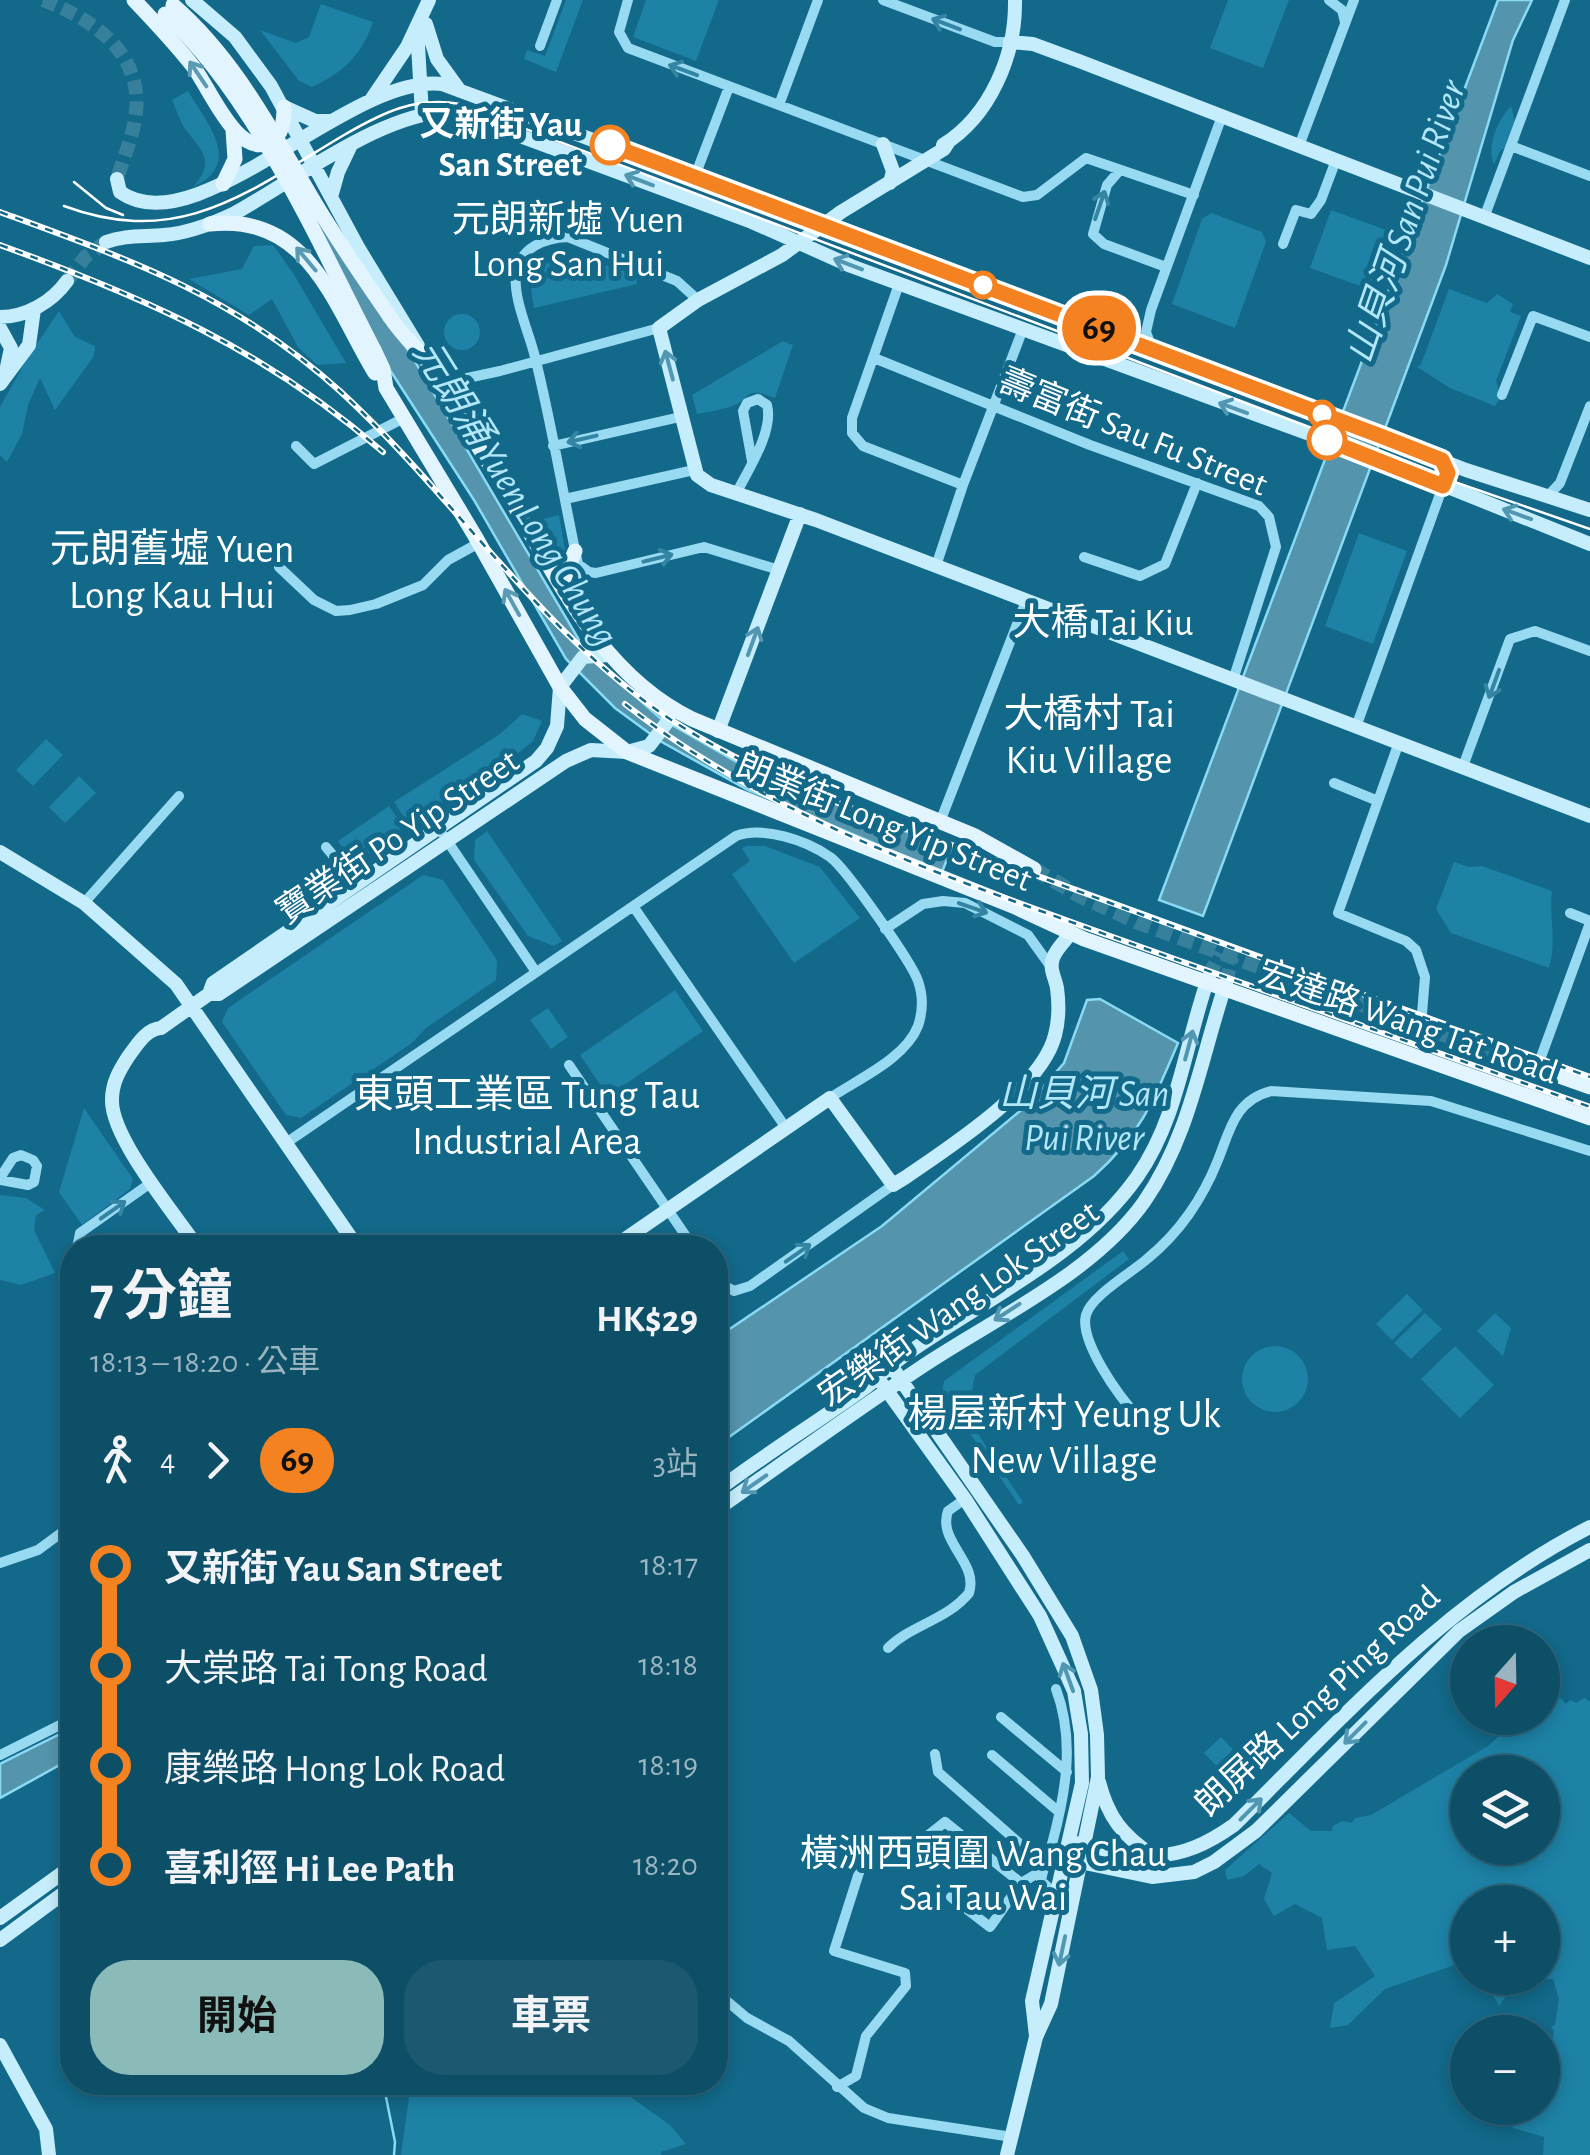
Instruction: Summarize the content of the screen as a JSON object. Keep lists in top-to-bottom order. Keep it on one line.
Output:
{"streets":{"main road":["朗業街 Long Yip Street","寶業街 Po Yip Street","宏達路 Wang Tat Road","宏樂街 Wang Lok Street","朗屏路 Long Ping Road"],"street":["壽富街 Sau Fu Street"]},"crossings":[["朗業街 Long Yip Street","寶業街 Po Yip Street"],["朗業街 Long Yip Street","宏達路 Wang Tat Road"],["朗業街 Long Yip Street","宏樂街 Wang Lok Street"],["宏達路 Wang Tat Road","宏樂街 Wang Lok Street"]],"districts":["元朗新墟 Yuen Long San Hui","元朗舊墟 Yuen Long Kau Hui","大橋 Tai Kiu","大橋村 Tai Kiu Village","東頭工業區 Tung Tau Industrial Area","楊屋新村 Yeung Uk New Village","橫洲西頭圍 Wang Chau Sai Tau Wai"],"water":["山貝河 San Pui River","元朗涌 Yuen Long Chung"],"places":["又新街 Yau San Street"],"lines":["bus line 69"],"north":"bottom","page":{"on_map":"69","heading":["7 分鐘","18:13 – 18:20 · 公車","HK$29"],"legs":["4","69","3站"],"list":[{"name":"又新街 Yau San Street","value":"18:17"},{"name":"大棠路 Tai Tong Road","value":"18:18"},{"name":"康樂路 Hong Lok Road","value":"18:19"},{"name":"喜利徑 Hi Lee Path","value":"18:20"}],"map_buttons":["+","−"],"buttons":["開始","車票"]}}
